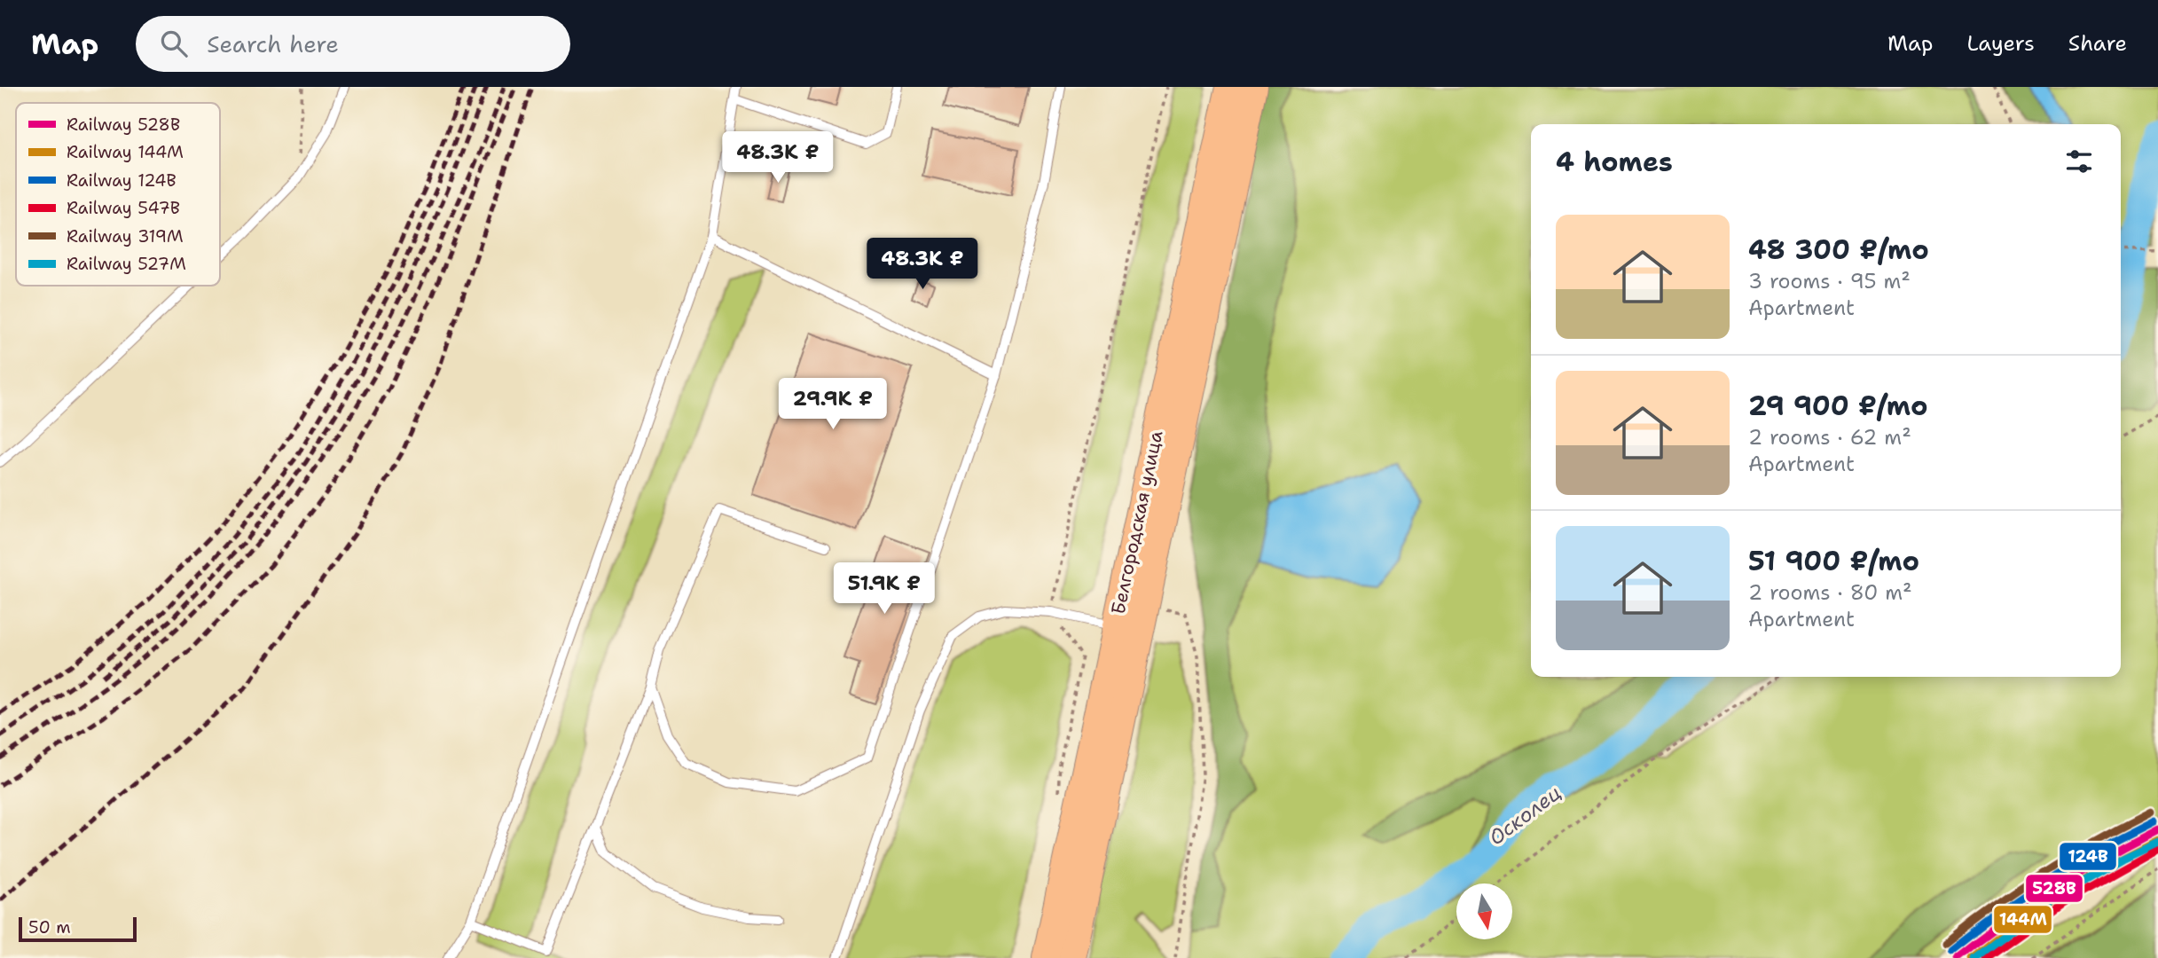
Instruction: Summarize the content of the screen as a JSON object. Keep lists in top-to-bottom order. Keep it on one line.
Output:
{"streets":{"main road":["Белгородская улица"]},"water":["Осколец"],"lines":["rail line 319М","rail line 124В","rail line 528В","rail line 144М","rail line 527М","rail line 547В"],"legend":["Railway 528В","Railway 144М","Railway 124В","Railway 547В","Railway 319М","Railway 527М"],"scale_bar":"50 m","north":"bottom","page":{"header":"Map","search":"Search here","nav":["Map","Layers","Share"],"heading":"4 homes","price":["48.3K ₽","48.3K ₽","29.9K ₽","51.9K ₽"],"list":[{"name":"48 300 ₽/mo","note":"3 rooms · 95 m² · Apartment"},{"name":"29 900 ₽/mo","note":"2 rooms · 62 m² · Apartment"},{"name":"51 900 ₽/mo","note":"2 rooms · 80 m² · Apartment"}],"scale":"50 m"}}
